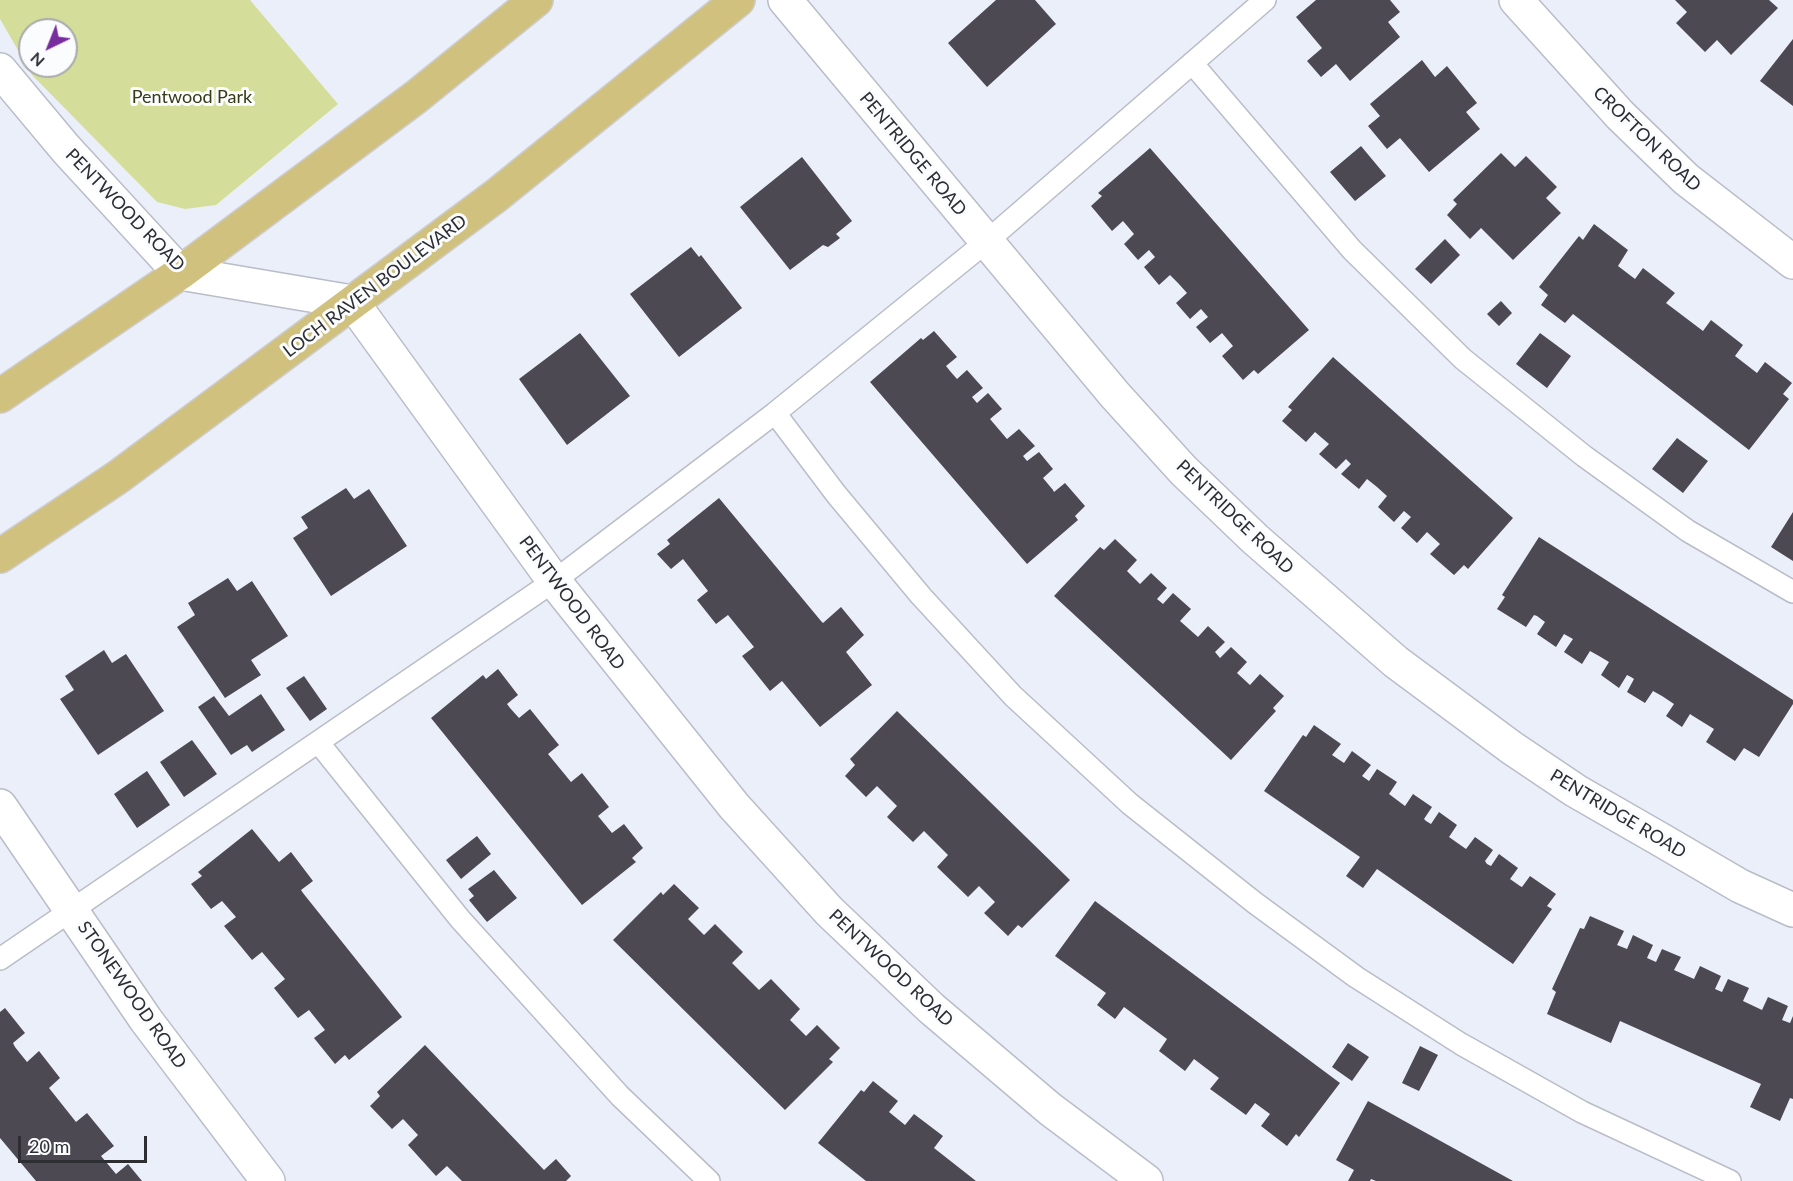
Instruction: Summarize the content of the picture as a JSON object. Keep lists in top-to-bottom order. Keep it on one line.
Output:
{"streets":{"main road":["LOCH RAVEN BOULEVARD"],"street":["CROFTON ROAD","PENTRIDGE ROAD","PENTWOOD ROAD","STONEWOOD ROAD"]},"crossings":[["PENTWOOD ROAD","LOCH RAVEN BOULEVARD"]],"parks":["Pentwood Park"],"scale_bar":"20 m","north":"bottom left"}
